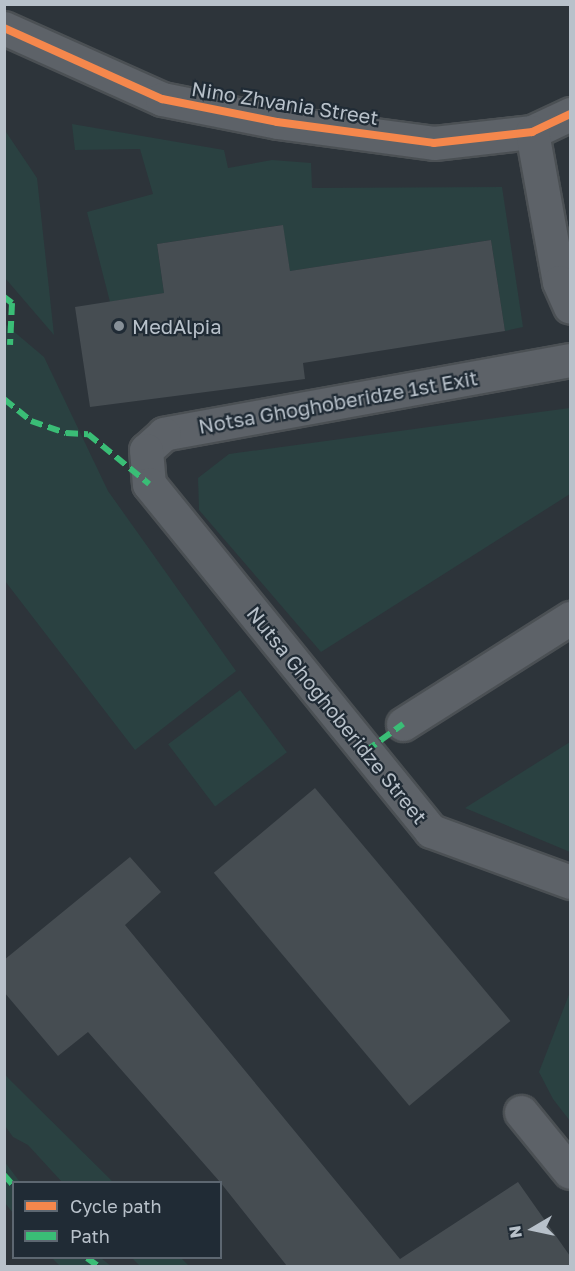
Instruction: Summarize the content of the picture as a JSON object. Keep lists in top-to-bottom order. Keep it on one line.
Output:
{"streets":{"street":["Nino Zhvania Street","Notsa Ghoghoberidze 1st Exit","Nutsa Ghoghoberidze Street"]},"crossings":[["Notsa Ghoghoberidze 1st Exit","Nutsa Ghoghoberidze Street"]],"places":["MedAlpia"],"legend":["Cycle path","Path"],"north":"left"}
